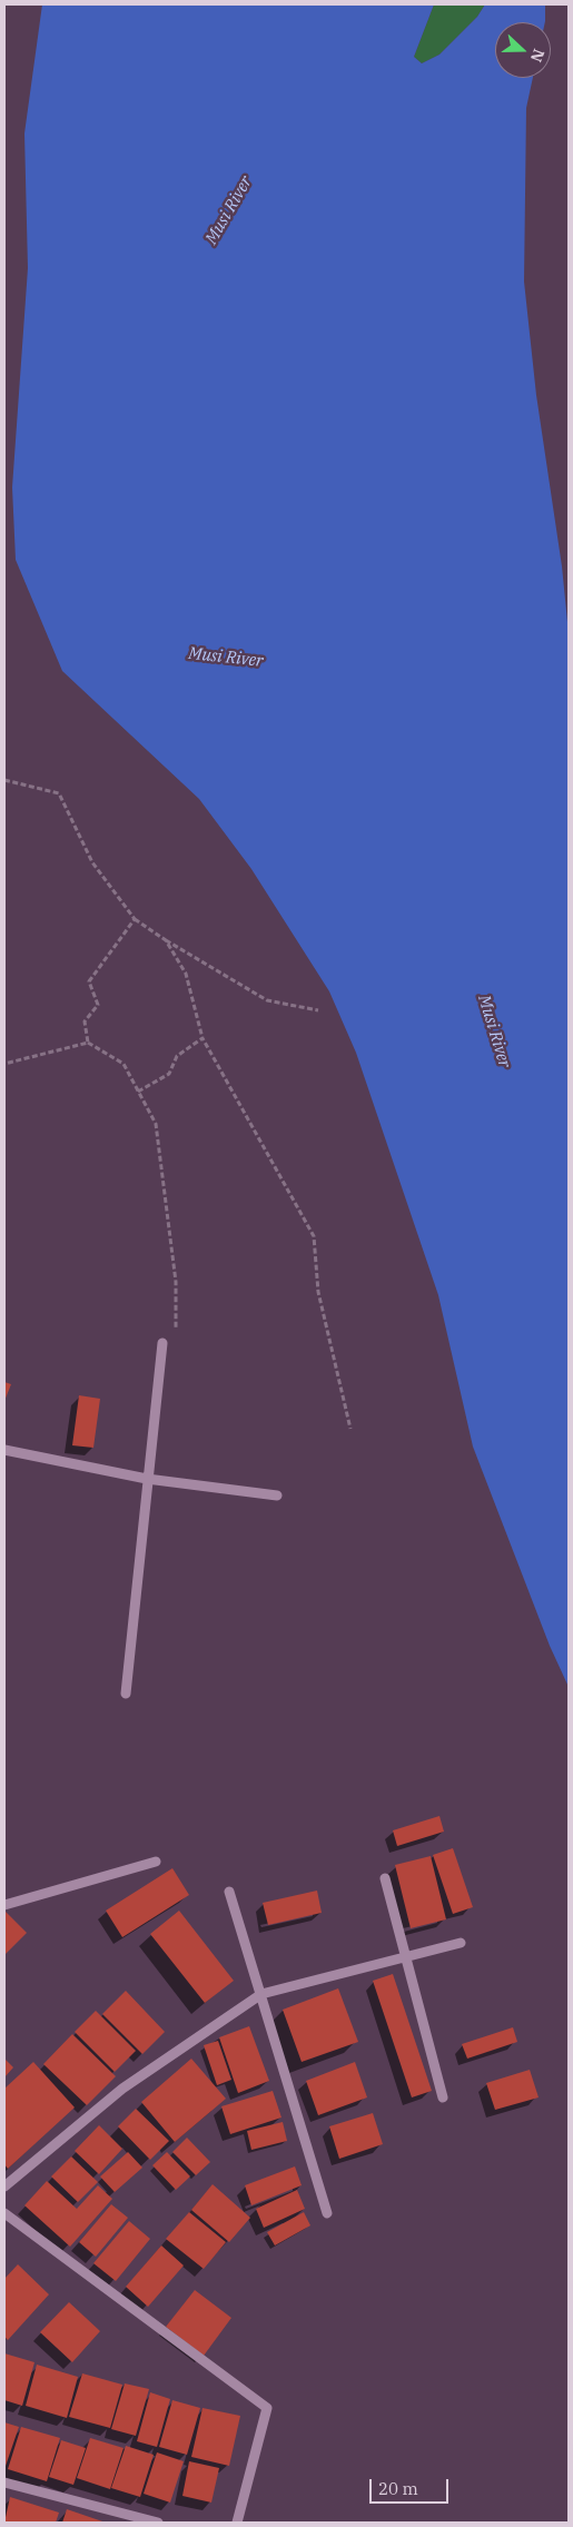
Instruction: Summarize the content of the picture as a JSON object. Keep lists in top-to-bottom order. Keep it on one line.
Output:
{"water":["Musi River"],"scale_bar":"20 m","north":"right"}
